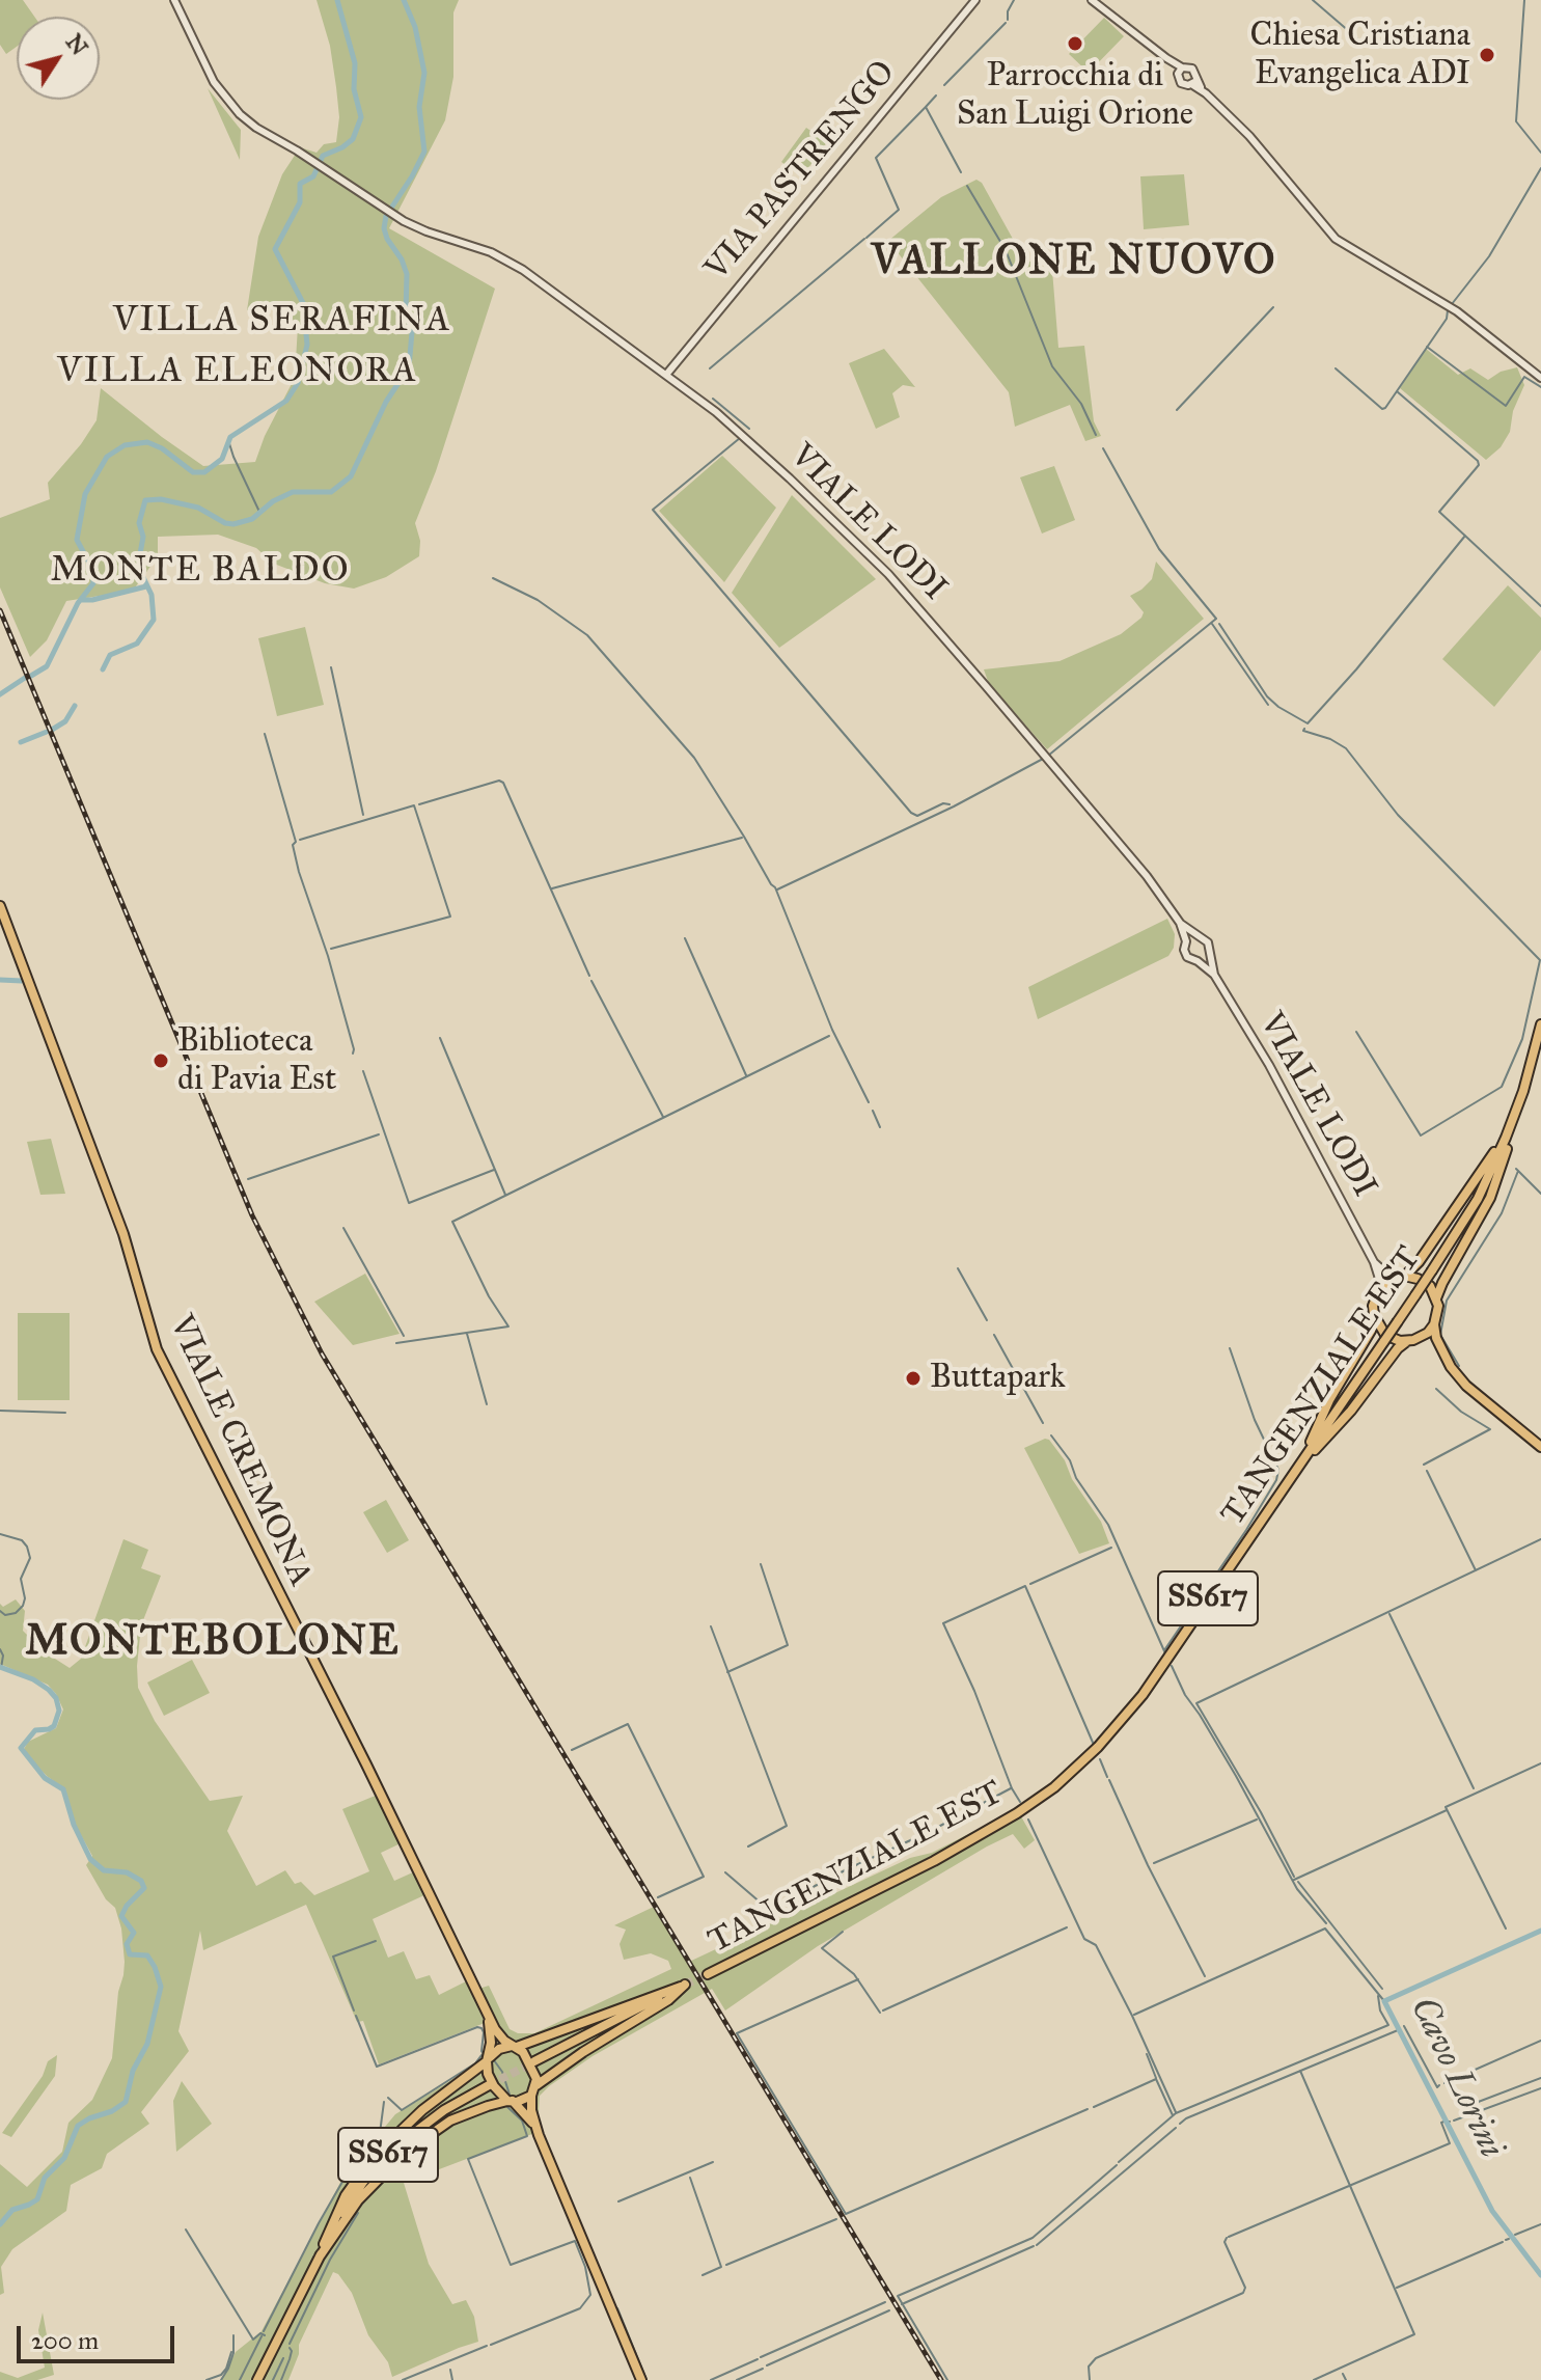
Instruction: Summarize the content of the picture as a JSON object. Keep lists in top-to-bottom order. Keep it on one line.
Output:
{"streets":{"main road":["TANGENZIALE EST","VIALE CREMONA","SS617"],"street":["VIA PASTRENGO","VIALE LODI"]},"crossings":[["VIA PASTRENGO","VIALE LODI"]],"districts":["VALLONE NUOVO","VILLA SERAFINA","VILLA ELEONORA","MONTE BALDO","MONTEBOLONE"],"water":["Cavo Lorini"],"places":["Parrocchia di San Luigi Orione","Chiesa Cristiana Evangelica ADI","Biblioteca di Pavia Est","Buttapark"],"scale_bar":"200 m","north":"top right"}
